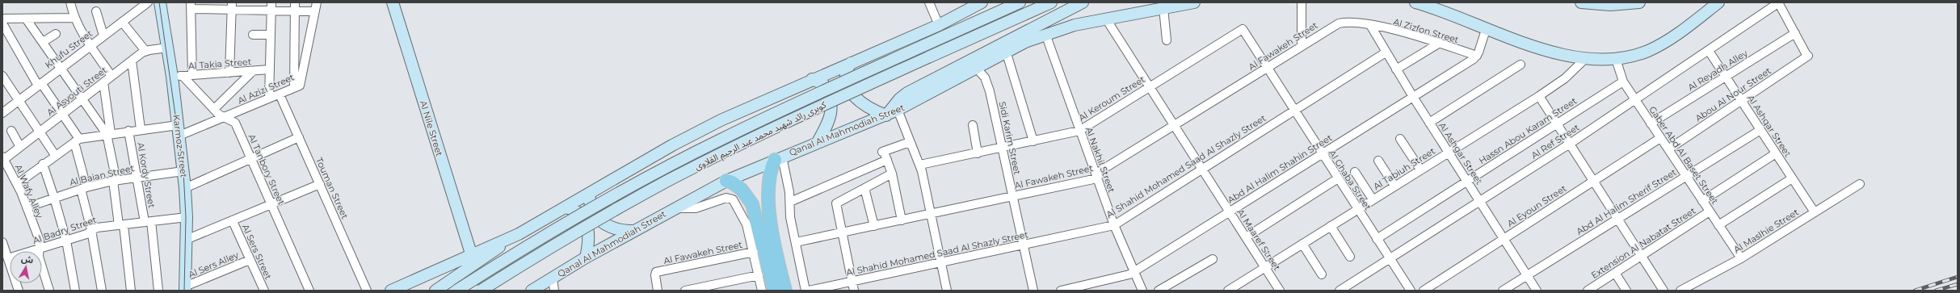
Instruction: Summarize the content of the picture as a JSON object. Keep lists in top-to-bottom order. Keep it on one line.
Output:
{"streets":{"street":["Al Zizfon Street","Al Fawakeh Street","Khufu Street","Al Takia Street","Al Reyadh Alley","Al Azizi Street","Al Asyouti Street","Abou Al Nour Street","Al Keroum Street","Al Ashqar Street","Al Nile Street","Qanal Al Mahmodiah Street","Hassn Abou Karam Street","كوبرى رائد شهيد محمد عبد الرحيم القلاوى","Sidi Karim Street","Al Ref Street","Karmoz Street","Al Ashgar Street","Gaber Abd Al Baset Street","Al Nakhil Street","Al Shahid Mohamed Saad Al Shazly Street","Abd Al Halim Shahin Street","Al Tabiuh Street","Al Tanbory Street","Al Baian Street","Al Kordy Street","Al Ghaba Street","Touman Street","Al Wafy Alley","Abd Al Halim Sherif Street","Al Eyoun Street","Al Badry Street","Al Maslhie Street","Al Maaref Street","Extension Al Nabatat Street","Al Sers Street","Al Sers Alley"]},"crossings":[["Al Zizfon Street","Al Fawakeh Street"],["Al Zizfon Street","Al Ashgar Street"],["Al Zizfon Street","Abd Al Halim Shahin Street"],["Al Fawakeh Street","Sidi Karim Street"],["Al Fawakeh Street","Al Ashgar Street"],["Al Fawakeh Street","Al Nakhil Street"],["Al Fawakeh Street","Al Ghaba Street"],["Al Fawakeh Street","Al Maaref Street"],["Al Takia Street","Karmoz Street"],["Al Takia Street","Al Tanbory Street"],["Al Reyadh Alley","Abou Al Nour Street"],["Al Reyadh Alley","Al Ashqar Street"],["Al Reyadh Alley","Gaber Abd Al Baset Street"],["Al Azizi Street","Karmoz Street"],["Al Azizi Street","Al Tanbory Street"],["Al Azizi Street","Al Kordy Street"],["Al Azizi Street","Touman Street"],["Al Asyouti Street","Karmoz Street"],["Al Asyouti Street","Al Kordy Street"],["Al Asyouti Street","Al Wafy Alley"],["Abou Al Nour Street","Al Ashqar Street"],["Abou Al Nour Street","Gaber Abd Al Baset Street"],["Al Keroum Street","Sidi Karim Street"],["Al Keroum Street","Al Nakhil Street"],["Al Keroum Street","Al Ghaba Street"],["Al Keroum Street","Al Maaref Street"],["Al Ashqar Street","Al Ref Street"],["Al Ashqar Street","Abd Al Halim Sherif Street"],["Al Ashqar Street","Al Maslhie Street"],["Qanal Al Mahmodiah Street","Sidi Karim Street"],["Qanal Al Mahmodiah Street","Al Nakhil Street"],["Qanal Al Mahmodiah Street","Al Maaref Street"],["Hassn Abou Karam Street","Al Ashgar Street"],["Hassn Abou Karam Street","Gaber Abd Al Baset Street"],["Hassn Abou Karam Street","Al Ghaba Street"],["Sidi Karim Street","Al Shahid Mohamed Saad Al Shazly Street"],["Al Ref Street","Al Ashgar Street"],["Al Ref Street","Gaber Abd Al Baset Street"],["Al Ref Street","Al Ghaba Street"],["Karmoz Street","Al Tanbory Street"],["Karmoz Street","Al Baian Street"],["Karmoz Street","Al Badry Street"],["Karmoz Street","Al Sers Alley"],["Al Ashgar Street","Al Shahid Mohamed Saad Al Shazly Street"],["Al Ashgar Street","Abd Al Halim Shahin Street"],["Al Ashgar Street","Al Tabiuh Street"],["Al Ashgar Street","Abd Al Halim Sherif Street"],["Al Ashgar Street","Al Eyoun Street"],["Gaber Abd Al Baset Street","Abd Al Halim Sherif Street"],["Gaber Abd Al Baset Street","Al Eyoun Street"],["Gaber Abd Al Baset Street","Al Maslhie Street"],["Gaber Abd Al Baset Street","Extension Al Nabatat Street"],["Al Nakhil Street","Al Shahid Mohamed Saad Al Shazly Street"],["Al Nakhil Street","Abd Al Halim Shahin Street"],["Al Shahid Mohamed Saad Al Shazly Street","Al Ghaba Street"],["Al Shahid Mohamed Saad Al Shazly Street","Al Maaref Street"],["Abd Al Halim Shahin Street","Al Ghaba Street"],["Abd Al Halim Shahin Street","Al Maaref Street"],["Al Tabiuh Street","Al Ghaba Street"],["Al Tabiuh Street","Al Maaref Street"],["Al Baian Street","Al Kordy Street"],["Al Baian Street","Al Wafy Alley"],["Al Kordy Street","Al Badry Street"],["Al Wafy Alley","Al Badry Street"],["Al Sers Street","Al Sers Alley"]],"north":"top"}
